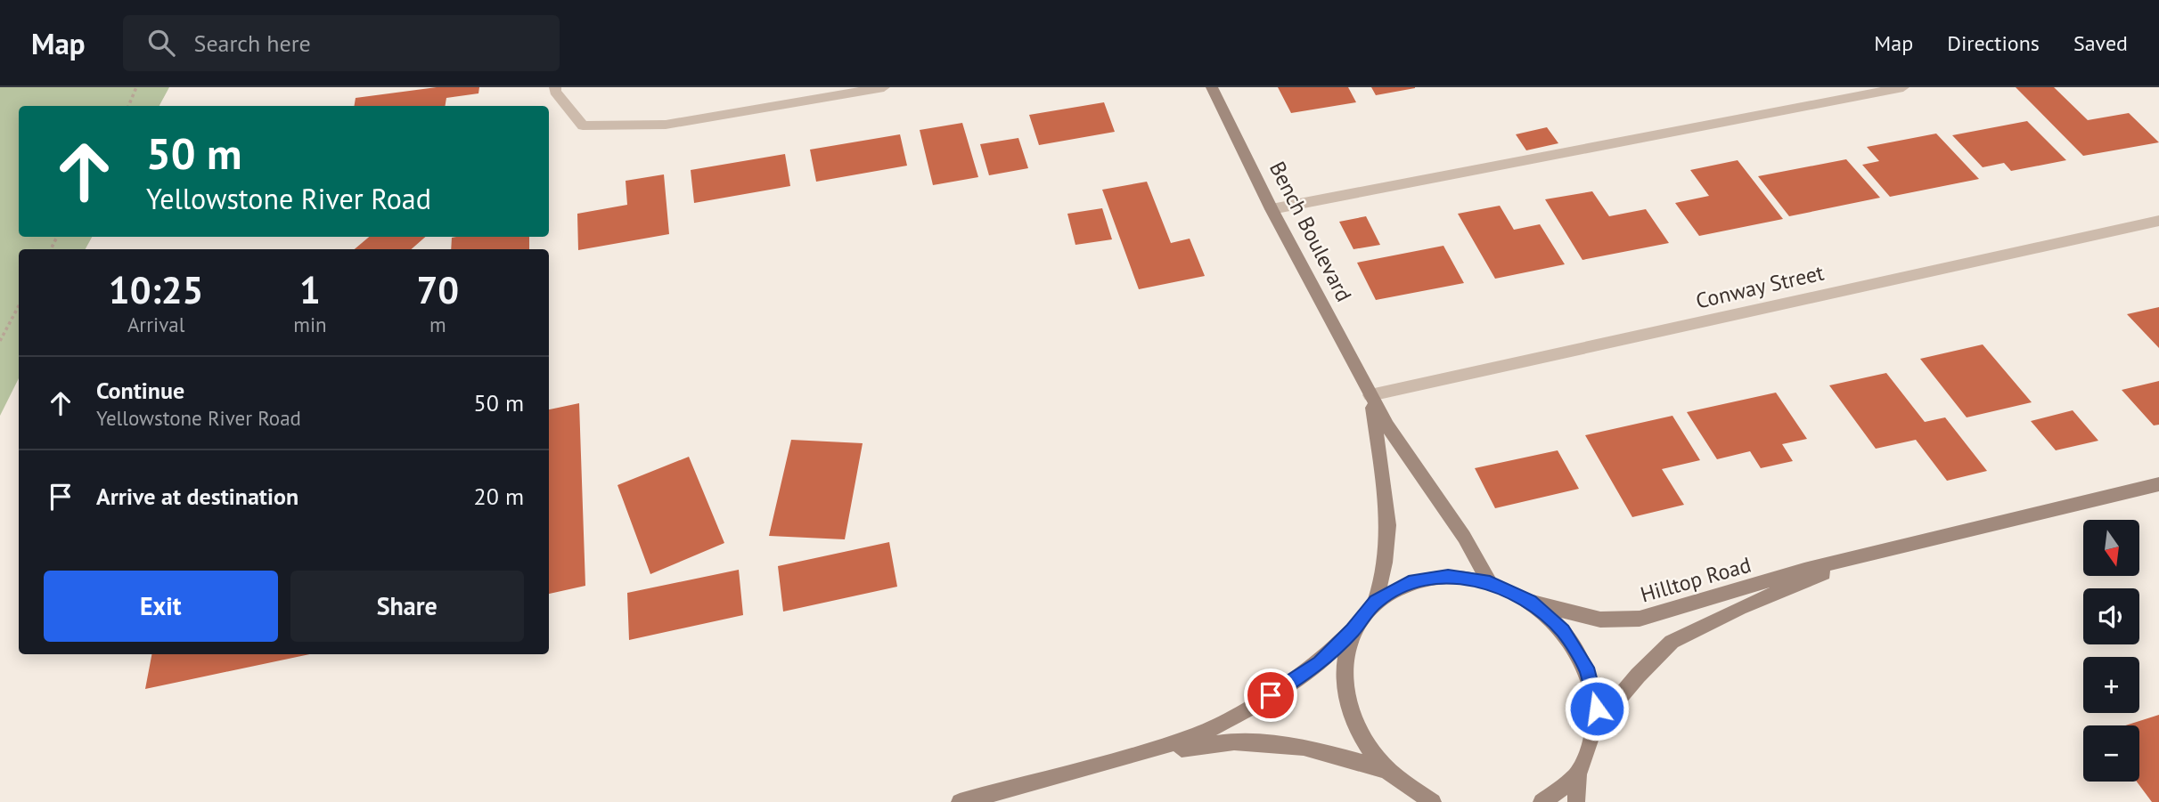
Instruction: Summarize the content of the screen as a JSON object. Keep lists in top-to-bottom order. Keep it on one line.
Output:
{"streets":{"main road":["Bench Boulevard","Hilltop Road"],"street":["Conway Street"]},"crossings":[["Bench Boulevard","Conway Street"]],"north":"bottom","page":{"header":"Map","search":"Search here","nav":["Map","Directions","Saved"],"turn":["50 m","Yellowstone River Road"],"eta":["10:25","Arrival","1","min","70","m"],"list":[{"name":"Continue","note":"Yellowstone River Road","value":"50 m"},{"name":"Arrive at destination","value":"20 m"}],"map_buttons":["+","−"],"buttons":["Exit","Share"]}}
